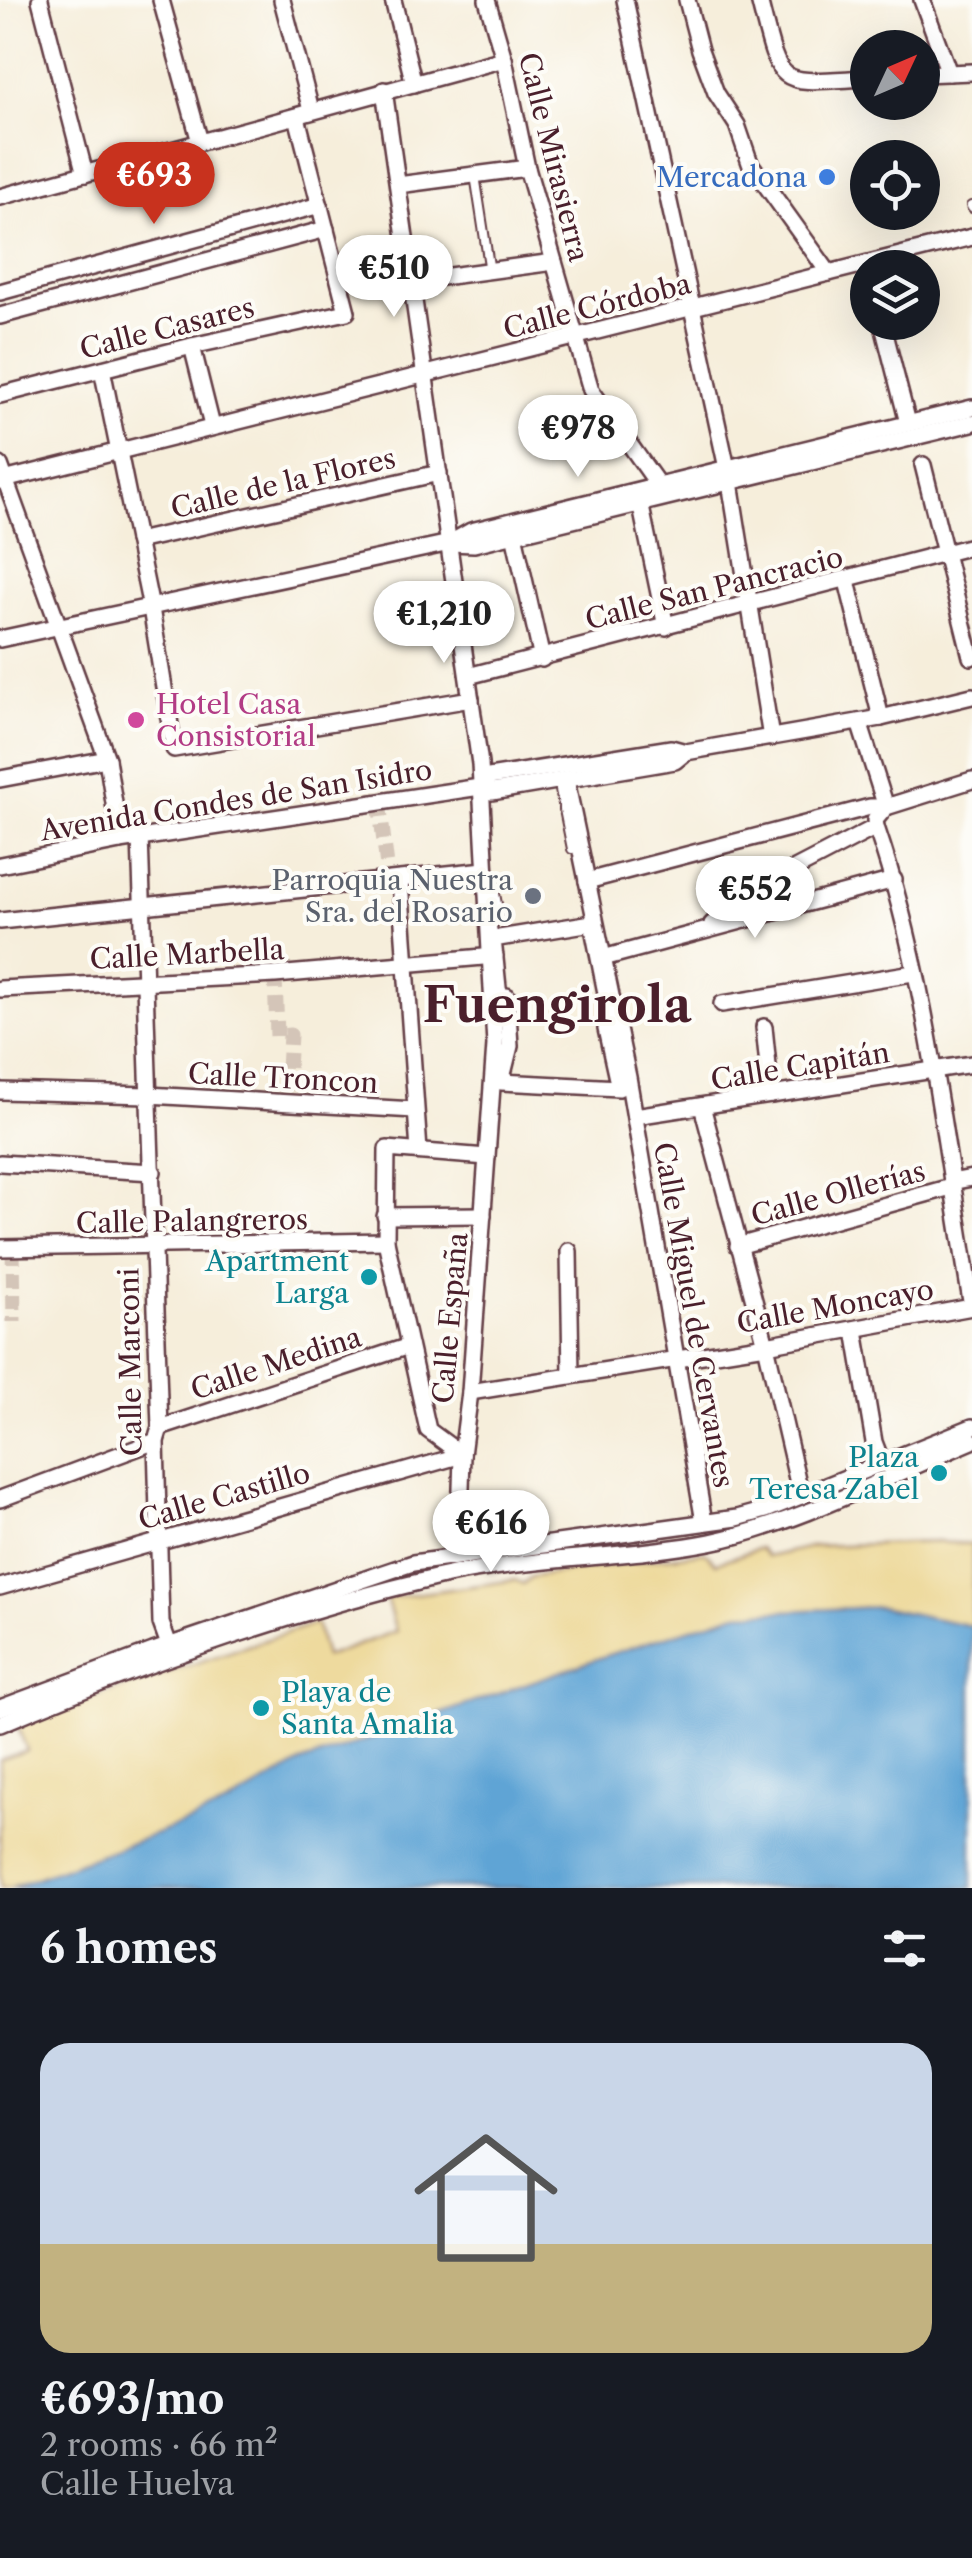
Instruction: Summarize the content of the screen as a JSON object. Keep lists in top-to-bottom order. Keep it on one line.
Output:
{"streets":{"street":["Calle Mirasierra","Calle Córdoba","Calle Casares","Calle de la Flores","Calle San Pancracio","Avenida Condes de San Isidro","Calle Marbella","Calle Capitán","Calle Troncon","Calle Ollerías","Calle Palangreros","Calle Moncayo","Calle Miguel de Cervantes","Calle España","Calle Marconi","Calle Medina","Calle Castillo"]},"crossings":[["Calle Mirasierra","Calle Córdoba"],["Avenida Condes de San Isidro","Calle Miguel de Cervantes"],["Avenida Condes de San Isidro","Calle Marconi"],["Calle Marbella","Calle España"],["Calle Marbella","Calle Marconi"],["Calle Capitán","Calle Miguel de Cervantes"],["Calle Troncon","Calle Marconi"],["Calle Palangreros","Calle Marconi"],["Calle Moncayo","Calle Miguel de Cervantes"],["Calle Moncayo","Calle España"],["Calle España","Calle Castillo"],["Calle Marconi","Calle Medina"],["Calle Marconi","Calle Castillo"]],"districts":["Fuengirola"],"places":["Mercadona","Hotel Casa Consistorial","Parroquia Nuestra Sra. del Rosario","Apartment Larga","Plaza Teresa Zabel","Playa de Santa Amalia"],"north":"top right","page":{"price":["€693","€510","€978","€1,210","€552","€616"],"heading":"6 homes","list":[{"name":"€693/mo","note":"2 rooms · 66 m² · Calle Huelva"}]}}
